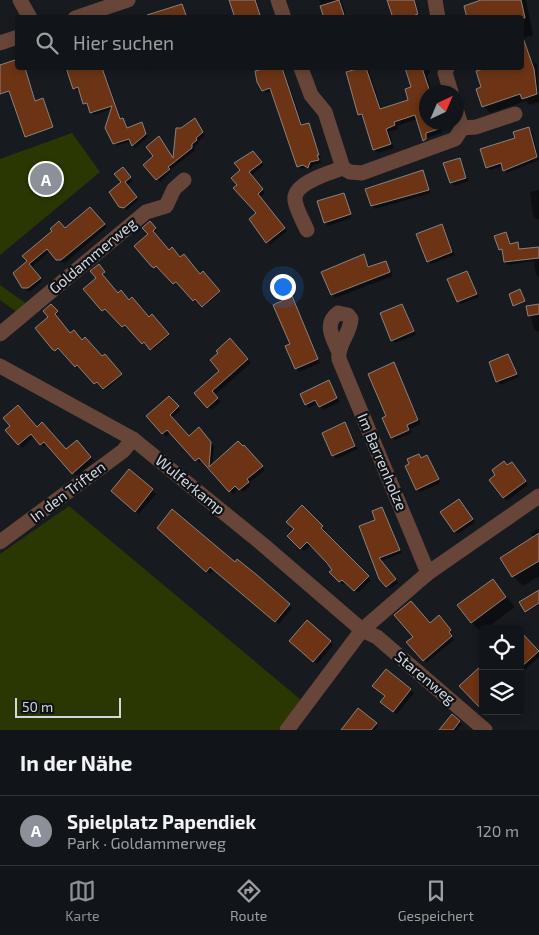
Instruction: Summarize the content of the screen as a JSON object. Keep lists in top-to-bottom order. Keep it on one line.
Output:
{"streets":{"street":["Goldammerweg","Im Barrenholze","Wulferkamp","In den Triften","Starenweg"]},"crossings":[["Wulferkamp","In den Triften"],["Wulferkamp","Starenweg"]],"scale_bar":"50 m","north":"top right","page":{"search":"Hier suchen","pins":"A","scale":"50 m","heading":"In der Nähe","list":[{"mark":"A","name":"Spielplatz Papendiek","note":"Park · Goldammerweg","value":"120 m"}],"nav":["Karte","Route","Gespeichert"]}}
